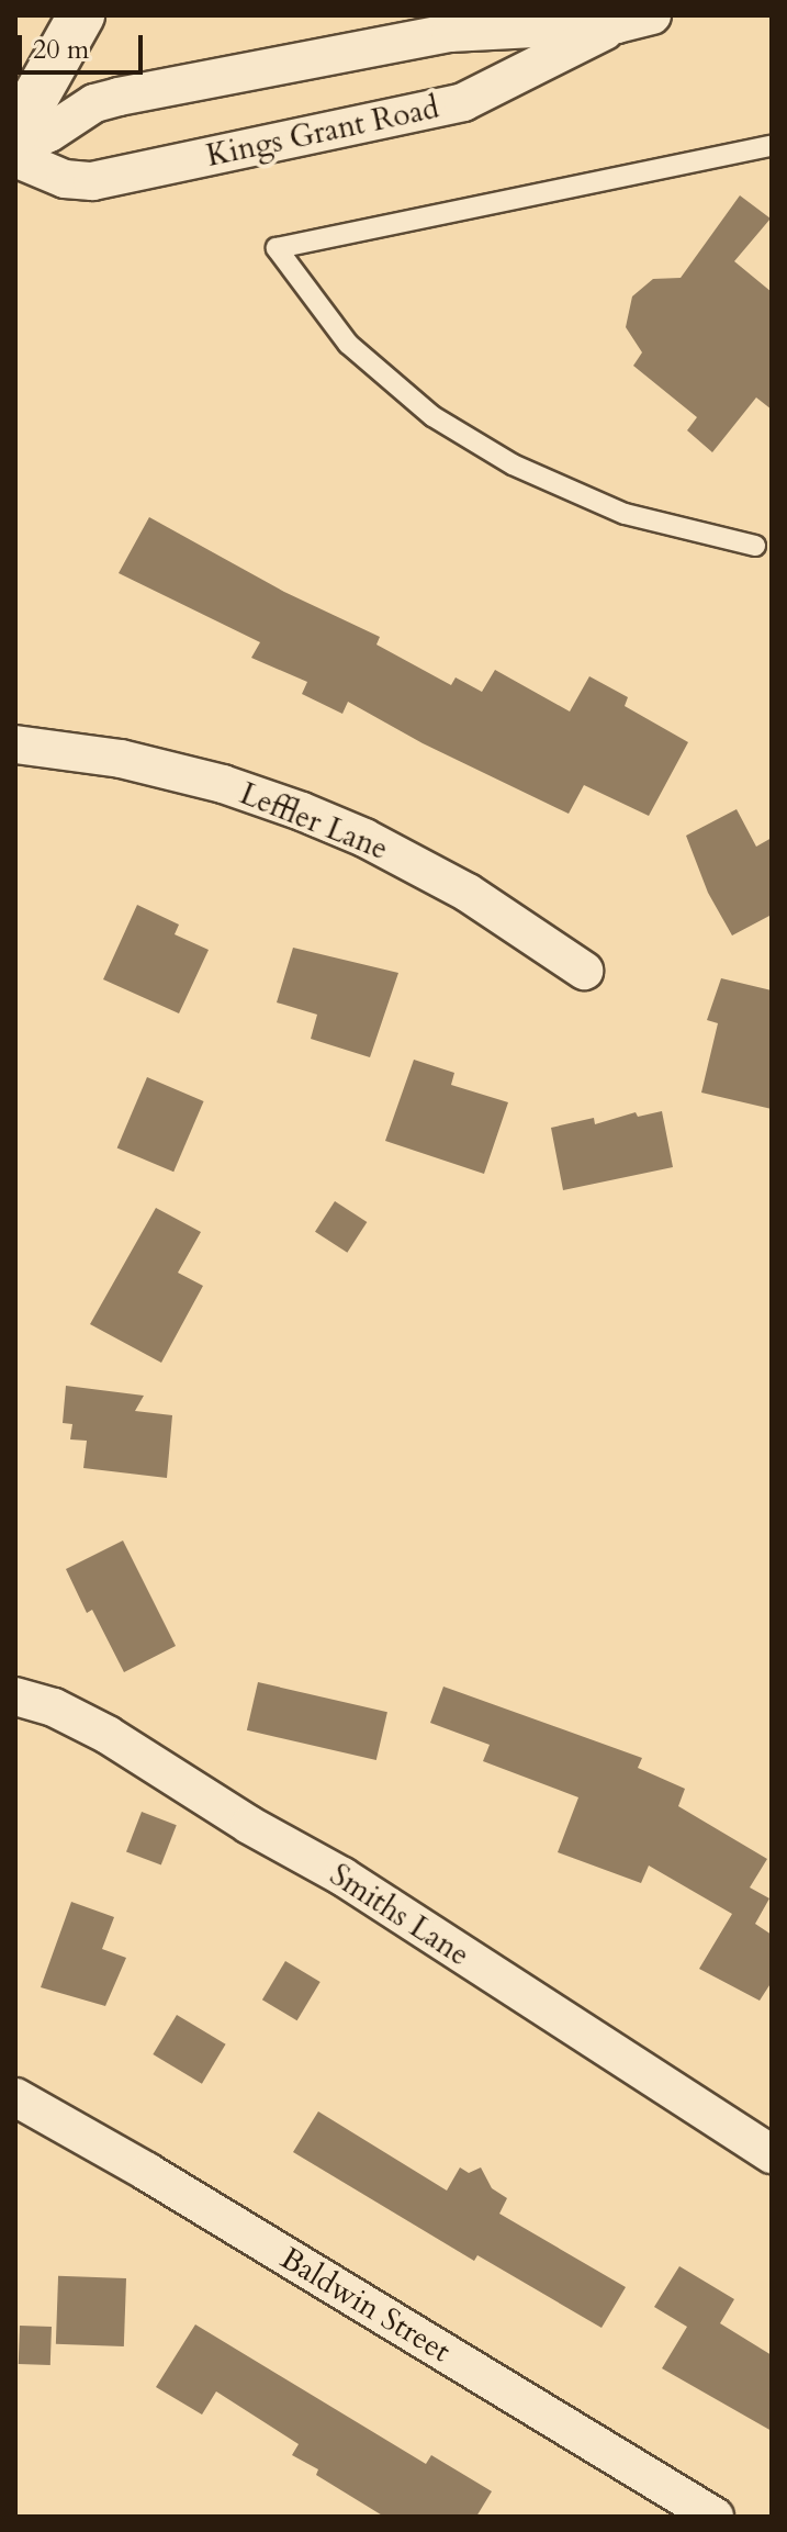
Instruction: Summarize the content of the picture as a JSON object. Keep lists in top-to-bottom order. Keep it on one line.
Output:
{"streets":{"street":["Kings Grant Road","Leffler Lane","Smiths Lane","Baldwin Street"]},"scale_bar":"20 m"}
